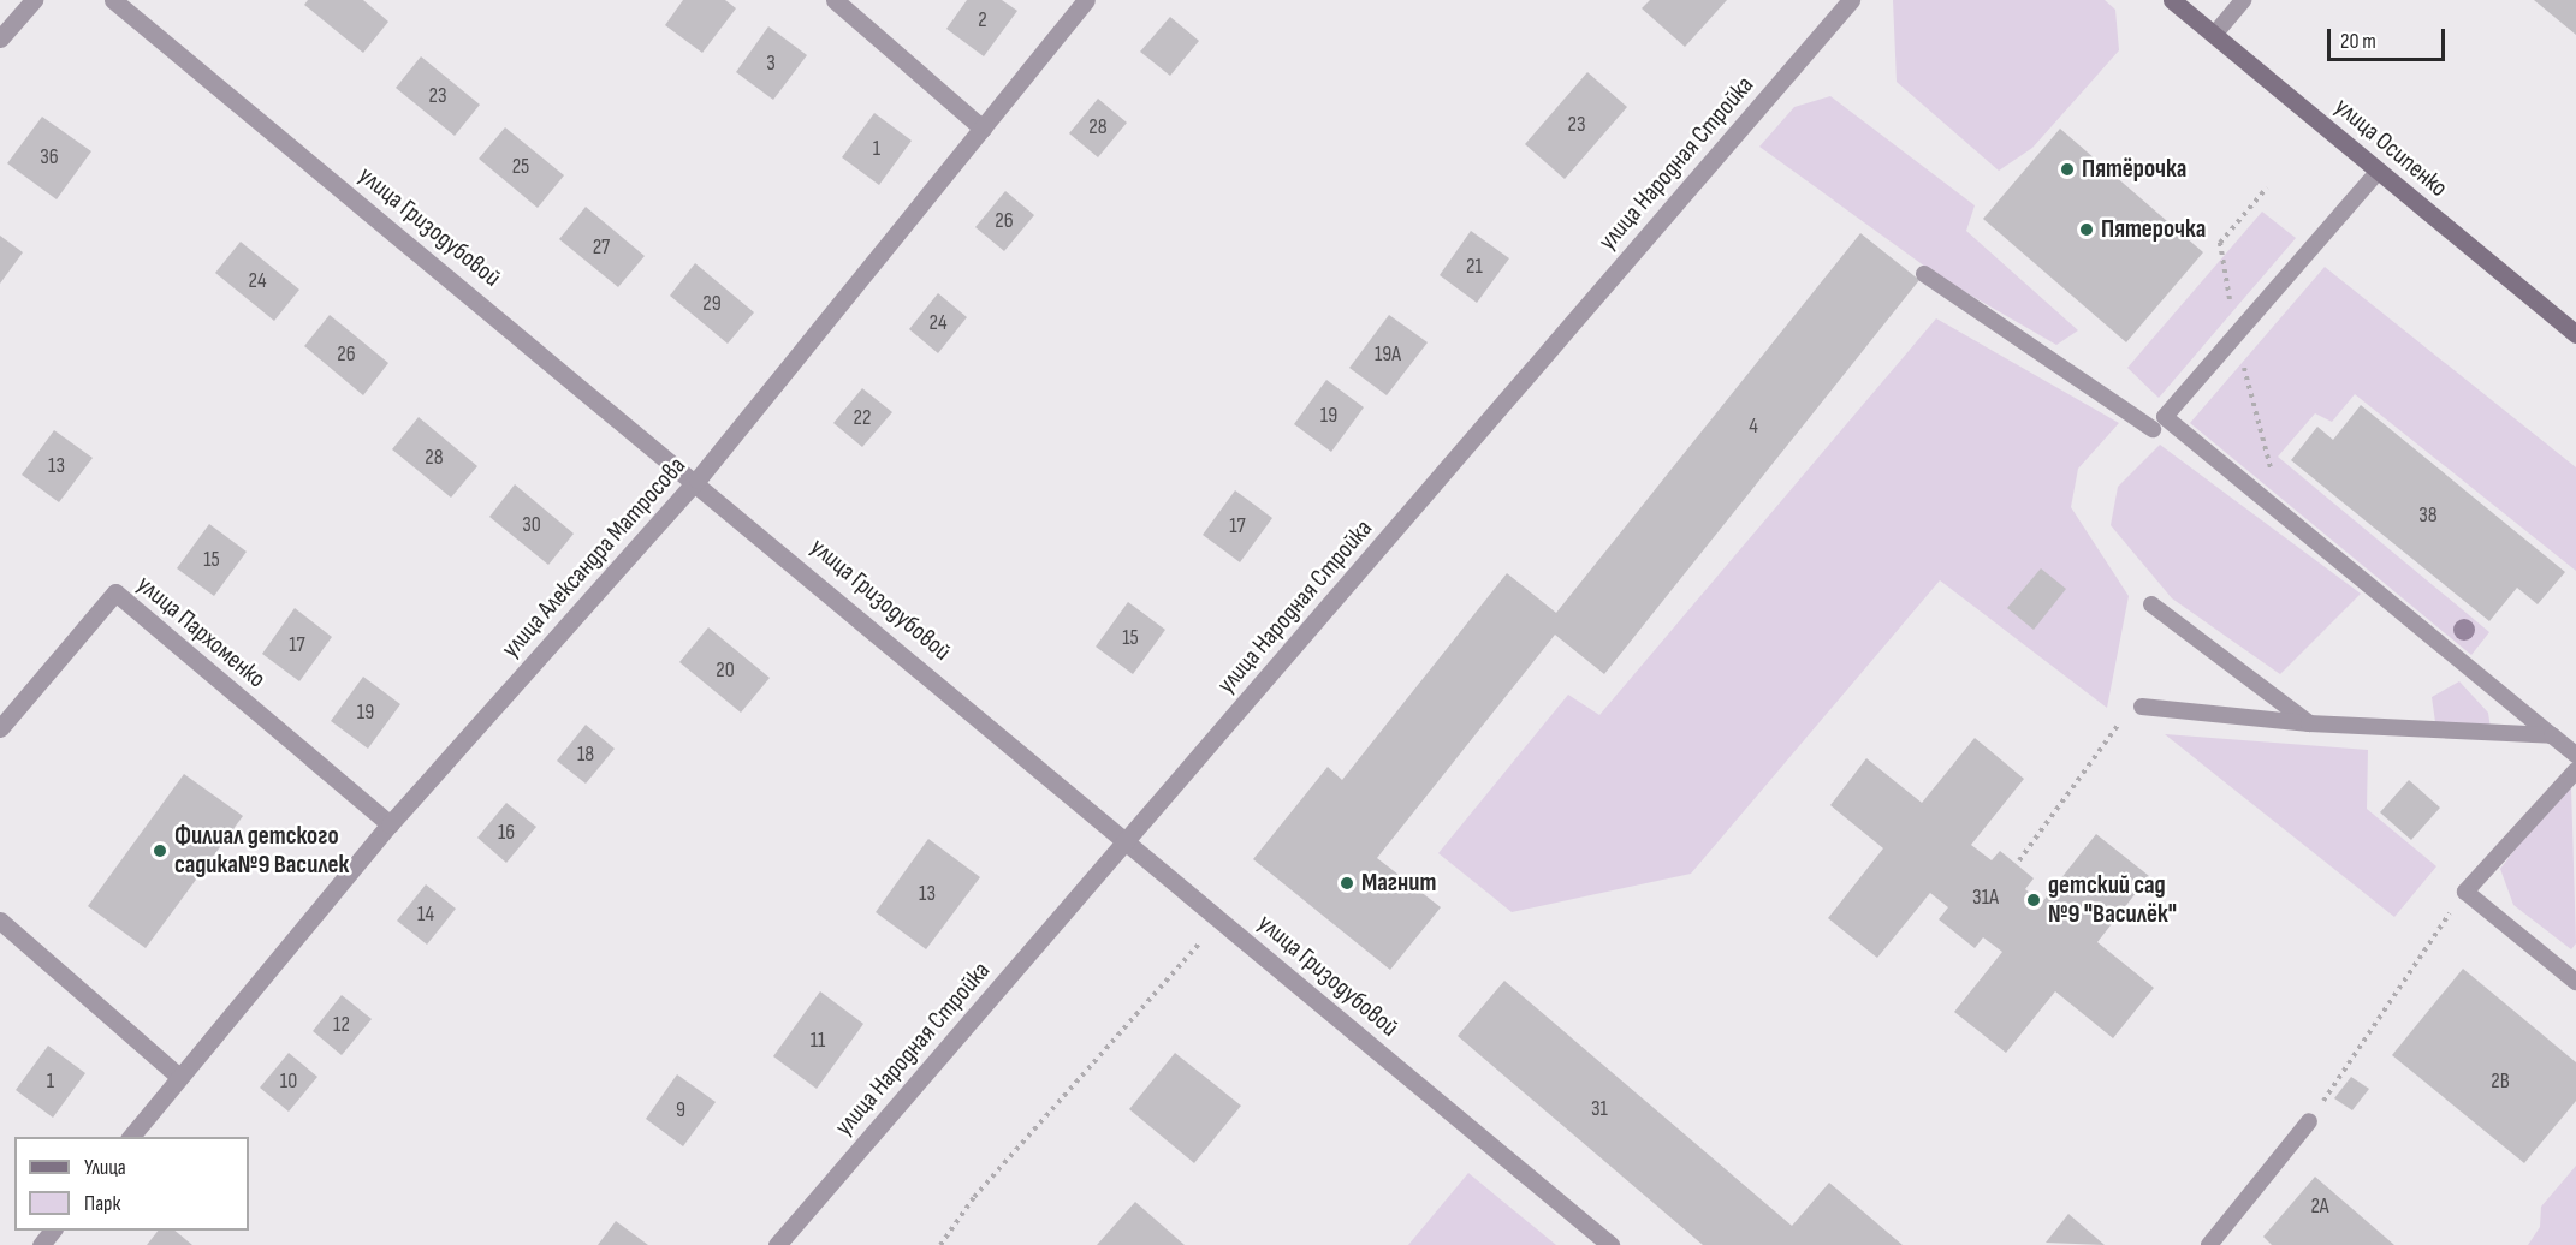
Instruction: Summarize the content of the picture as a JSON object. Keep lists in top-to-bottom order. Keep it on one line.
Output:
{"streets":{"street":["улица Осипенко","улица Народная Стройка","улица Гризодубовой","улица Александра Матросова","улица Пархоменко"]},"crossings":[["улица Народная Стройка","улица Гризодубовой"],["улица Гризодубовой","улица Александра Матросова"],["улица Александра Матросова","улица Пархоменко"]],"places":["Пятёрочка","Пятерочка","Филиал детского садика№9 Василек","Магнит","детский сад №9 \"Василёк\""],"house_numbers":["2","3","23","23","28","1","36","25","26","27","21","24","29","24","26","19А","19","22","4","28","13","38","30","17","15","15","17","20","19","18","16","13","31А","14","12","11","1","10","2В","31","9","2А"],"legend":["Улица","Парк"],"scale_bar":"20 m"}
